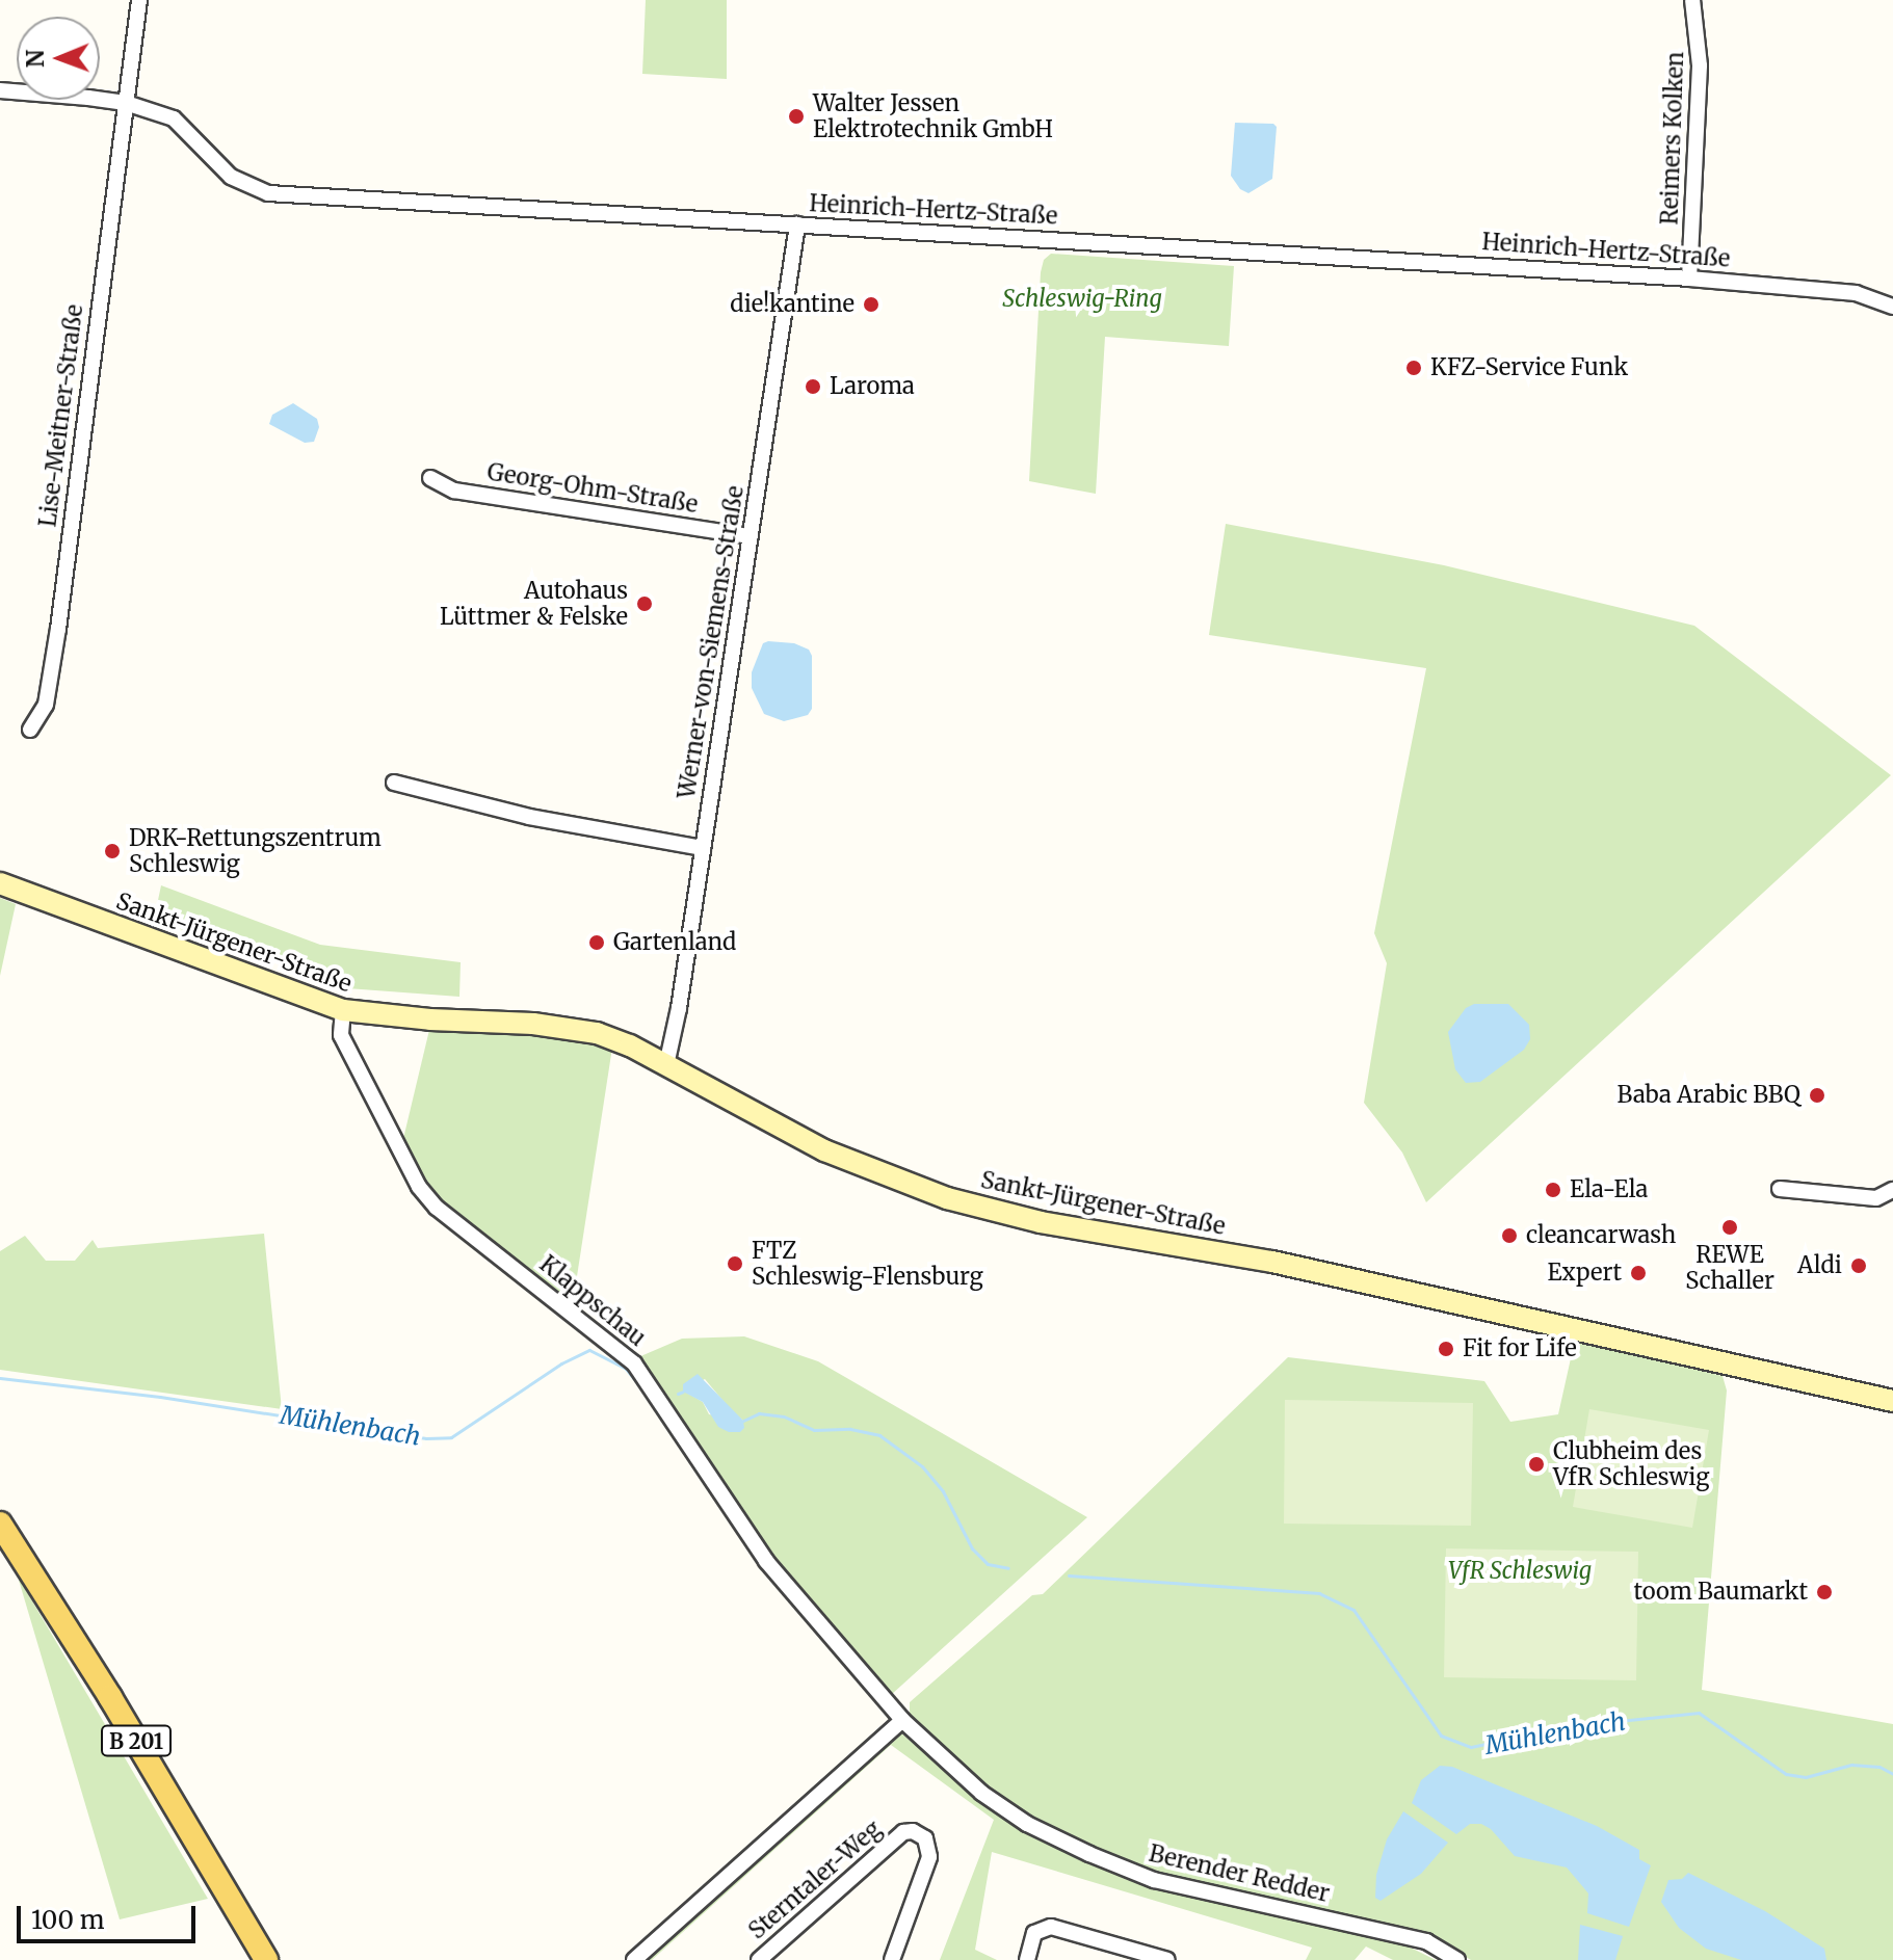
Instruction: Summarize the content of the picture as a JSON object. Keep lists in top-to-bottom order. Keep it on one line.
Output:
{"streets":{"main road":["B 201"],"street":["Reimers Kolken","Heinrich-Hertz-Straße","Lise-Meitner-Straße","Georg-Ohm-Straße","Werner-von-Siemens-Straße","Sankt-Jürgener-Straße","Klappschau","Berender Redder","Sterntaler-Weg"]},"crossings":[["Reimers Kolken","Heinrich-Hertz-Straße"],["Heinrich-Hertz-Straße","Lise-Meitner-Straße"],["Heinrich-Hertz-Straße","Werner-von-Siemens-Straße"],["Georg-Ohm-Straße","Werner-von-Siemens-Straße"],["Werner-von-Siemens-Straße","Sankt-Jürgener-Straße"],["Sankt-Jürgener-Straße","Klappschau"],["Klappschau","Berender Redder"]],"water":["Mühlenbach"],"parks":["Schleswig-Ring","VfR Schleswig"],"places":["Walter Jessen Elektrotechnik GmbH","die!kantine","KFZ-Service Funk","Laroma","Autohaus Lüttmer & Felske","DRK-Rettungszentrum Schleswig","Gartenland","Baba Arabic BBQ","Ela-Ela","REWE Schaller","cleancarwash","FTZ Schleswig-Flensburg","Aldi","Expert","Fit for Life","Clubheim des VfR Schleswig","toom Baumarkt"],"scale_bar":"100 m","north":"left"}
